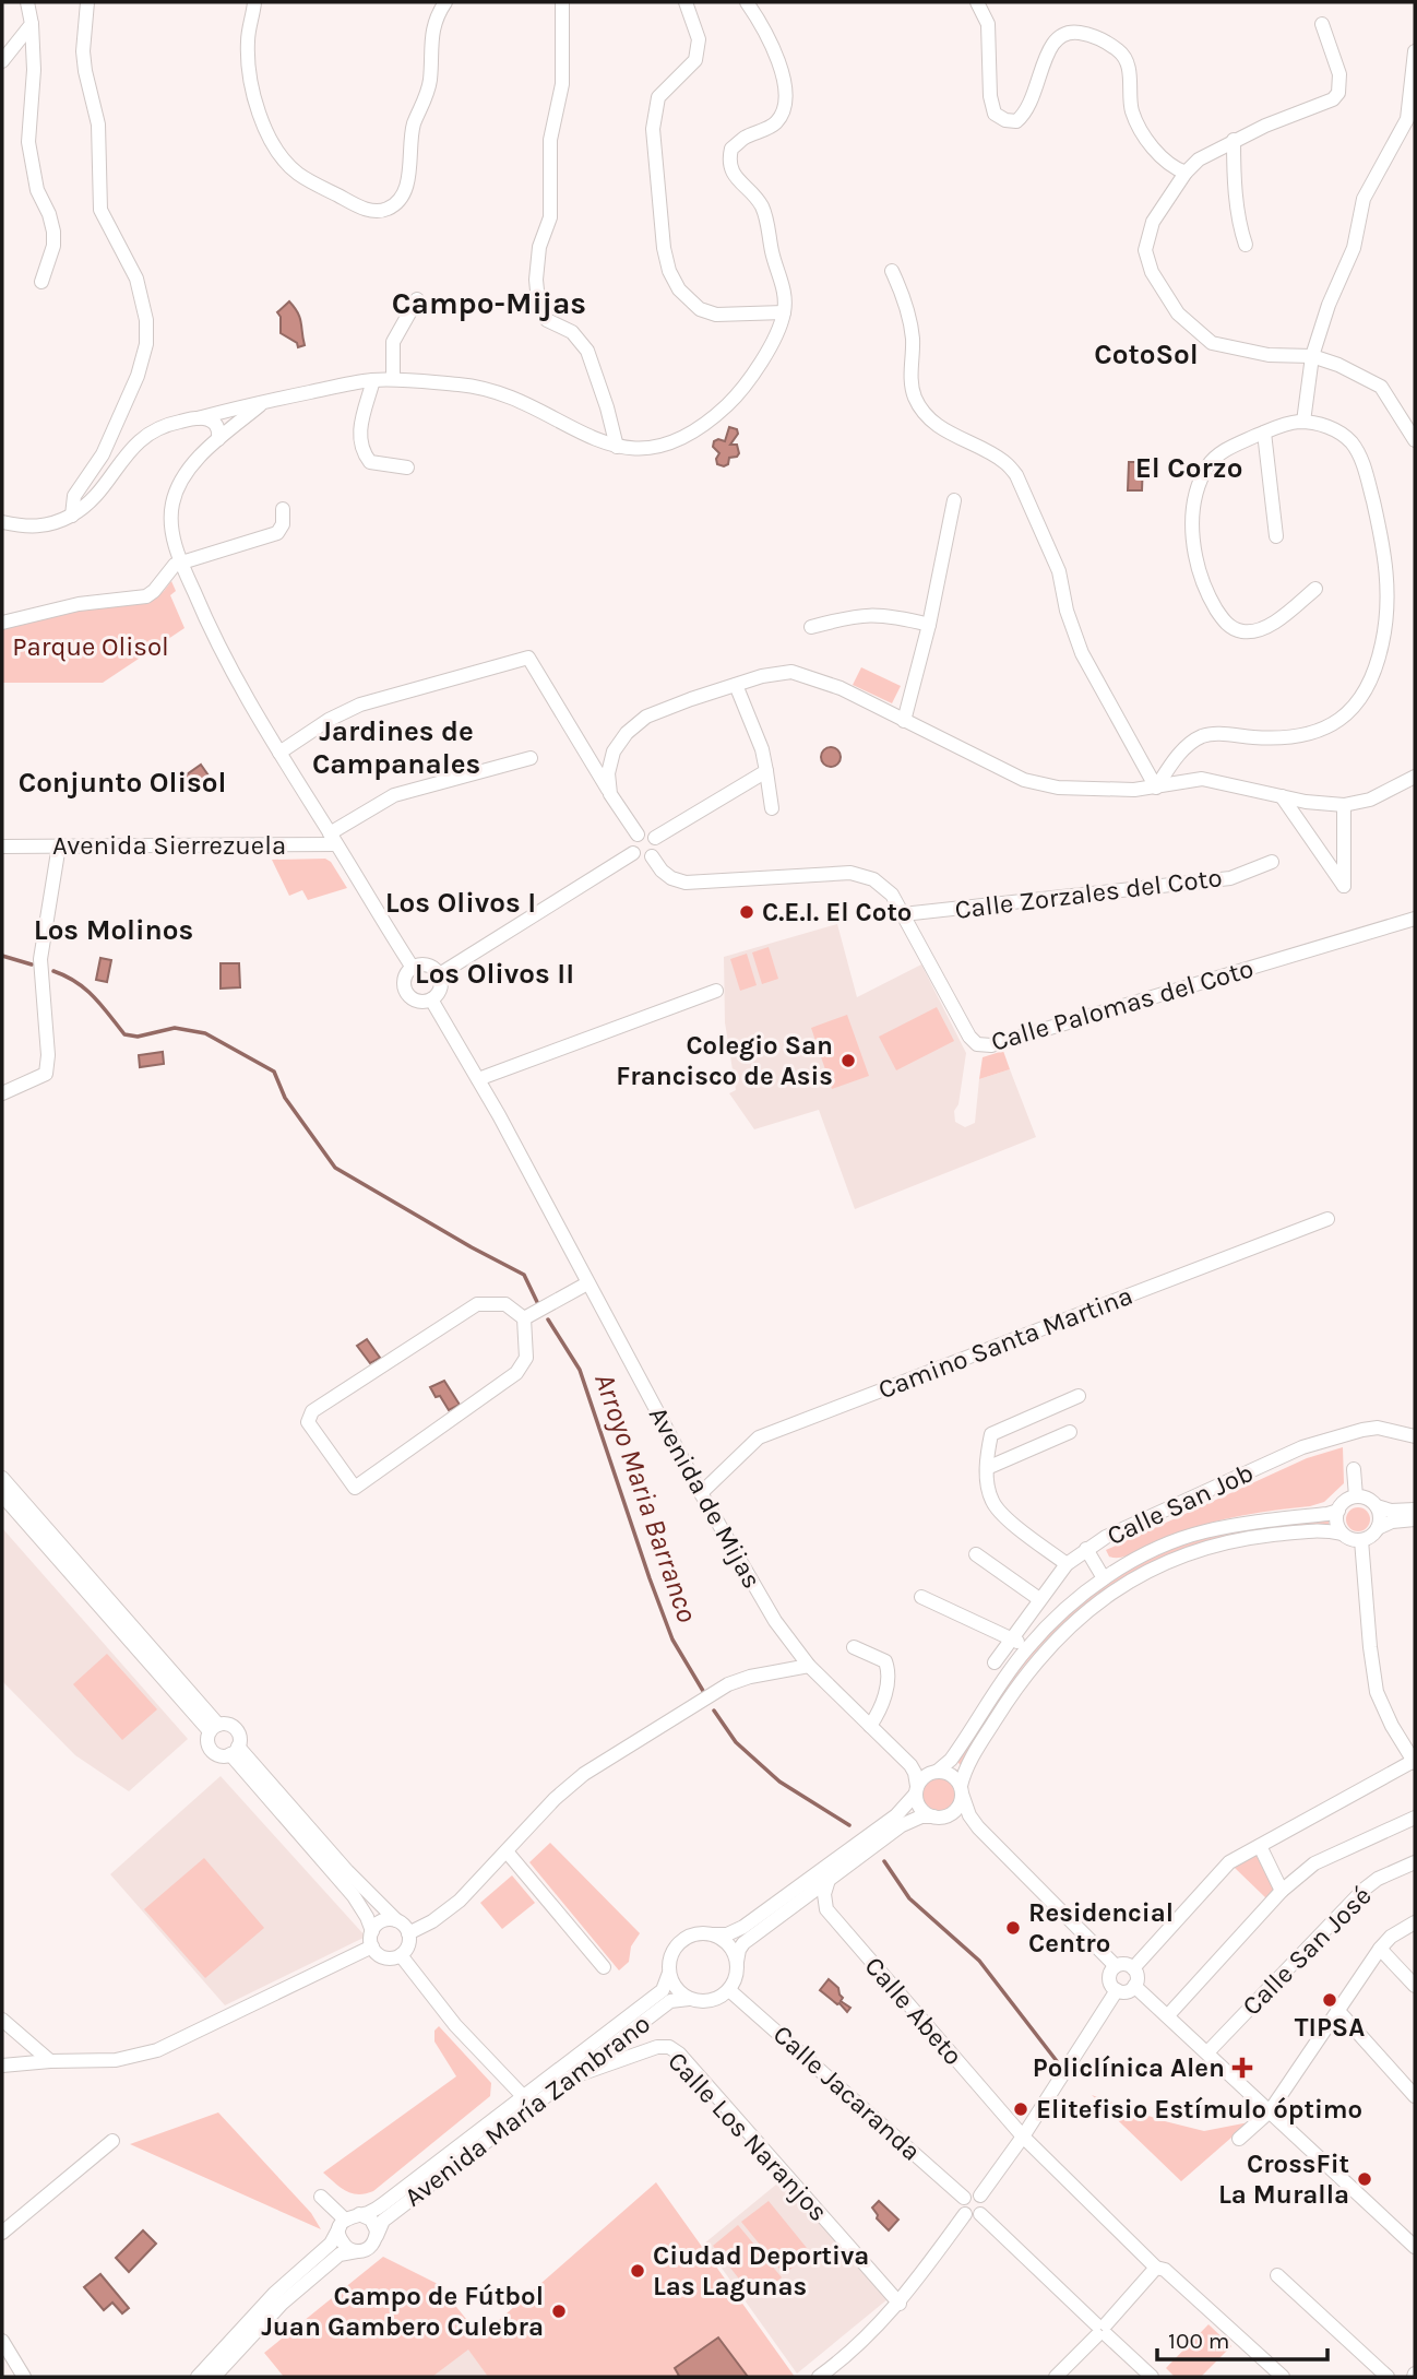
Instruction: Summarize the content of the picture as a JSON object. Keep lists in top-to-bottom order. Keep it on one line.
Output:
{"streets":{"street":["Avenida Sierrezuela","Calle Zorzales del Coto","Calle Palomas del Coto","Camino Santa Martina","Avenida de Mijas","Calle San Job","Calle San José","Calle Abeto","Calle Jacaranda","Avenida María Zambrano","Calle Los Naranjos"]},"crossings":[["Calle Zorzales del Coto","Calle Palomas del Coto"],["Camino Santa Martina","Avenida de Mijas"],["Calle Jacaranda","Avenida María Zambrano"],["Avenida María Zambrano","Calle Los Naranjos"]],"districts":["Campo-Mijas","CotoSol","El Corzo","Jardines de Campanales","Conjunto Olisol","Los Olivos I","Los Molinos","Los Olivos II"],"water":["Arroyo Maria Barranco"],"parks":["Parque Olisol"],"places":{"other":["C.E.I. El Coto","Colegio San Francisco de Asis","Residencial Centro","TIPSA","Elitefisio Estímulo óptimo","CrossFit La Muralla","Ciudad Deportiva Las Lagunas","Campo de Fútbol Juan Gambero Culebra"],"health":["Policlínica Alen"]},"scale_bar":"100 m"}
